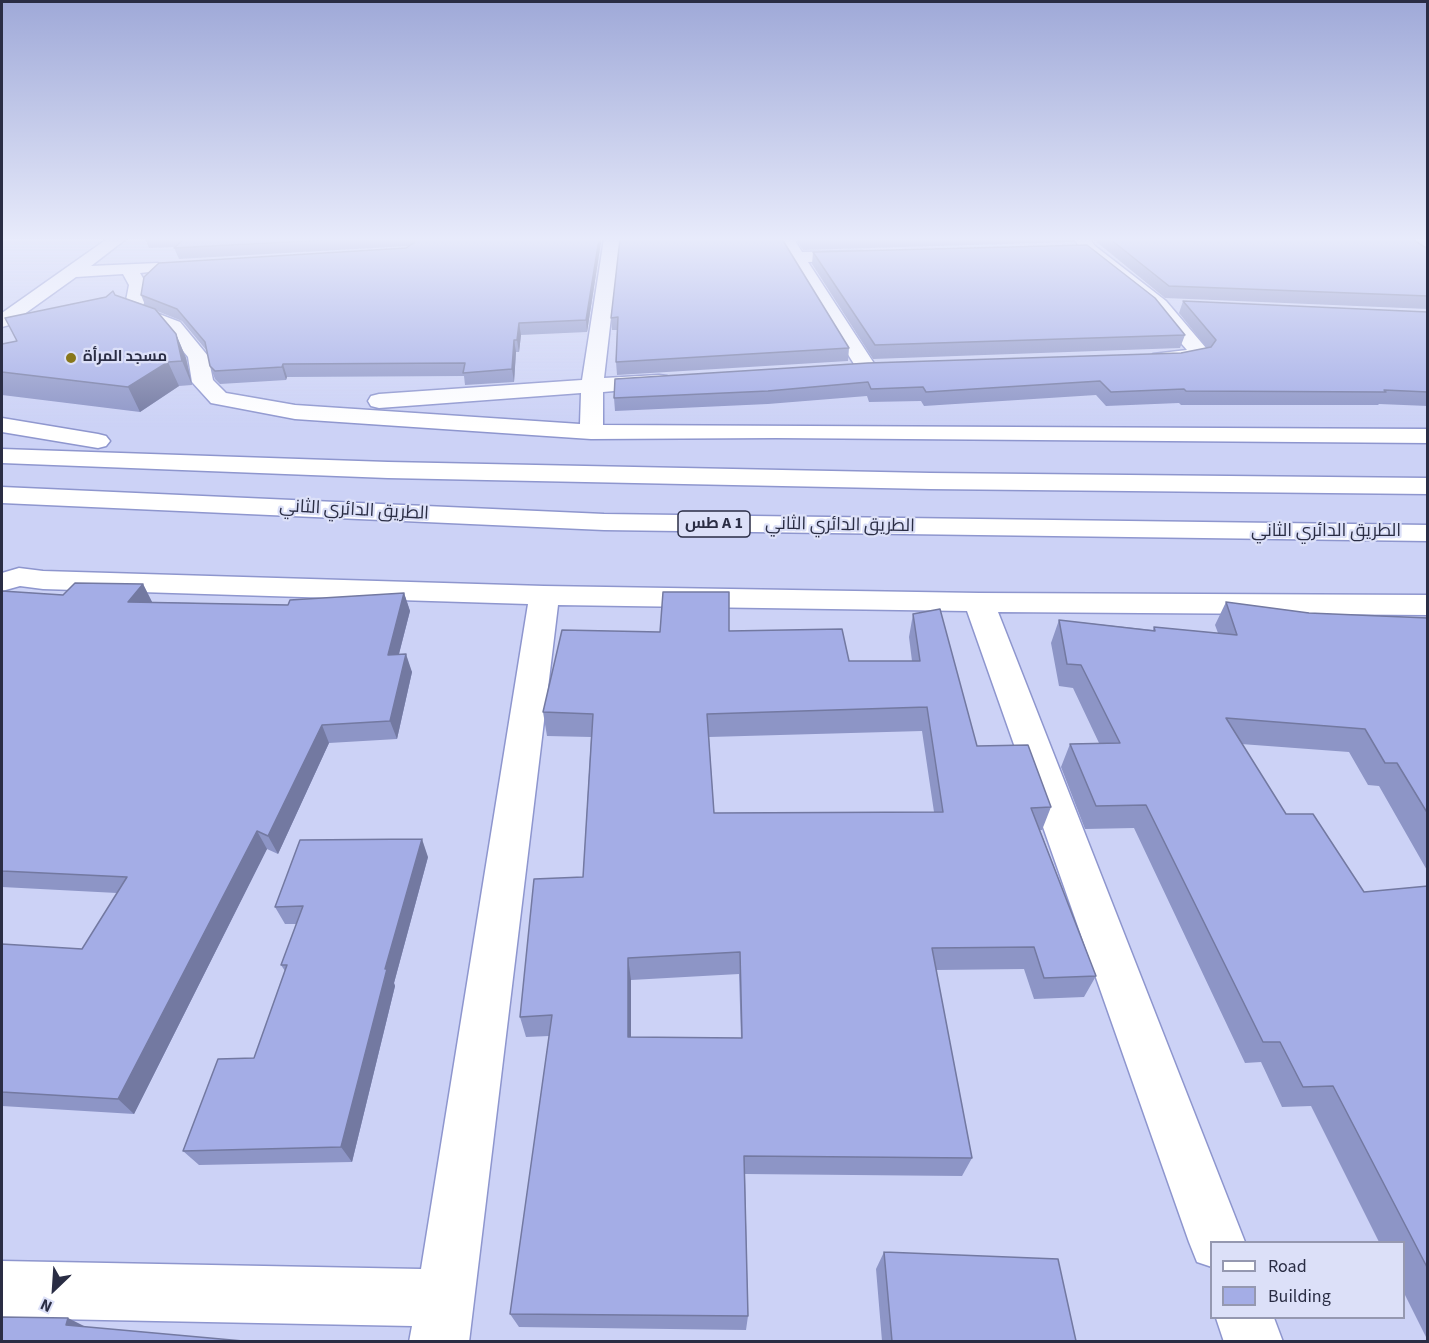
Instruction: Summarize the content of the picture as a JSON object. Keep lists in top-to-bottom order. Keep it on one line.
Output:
{"streets":{"main road":["الطريق الدائري الثاني","طس A 1"]},"places":["مسجد المرأة"],"legend":["Road","Building"],"north":"bottom left"}
